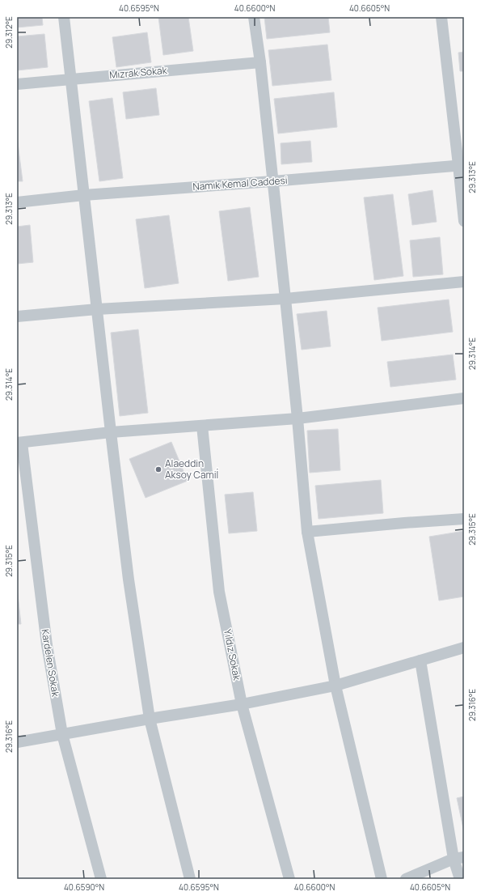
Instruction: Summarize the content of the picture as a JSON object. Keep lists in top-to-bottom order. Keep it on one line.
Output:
{"streets":{"street":["Mızrak Sokak","Namık Kemal Caddesi","Yıldız Sokak","Kardelen Sokak"]},"places":["Alaeddin Aksoy Camiİ"],"coordinates":["40.6595°N","40.6600°N","40.6605°N","29.312°E","29.313°E","29.314°E","29.315°E","29.316°E","40.6590°N"]}
